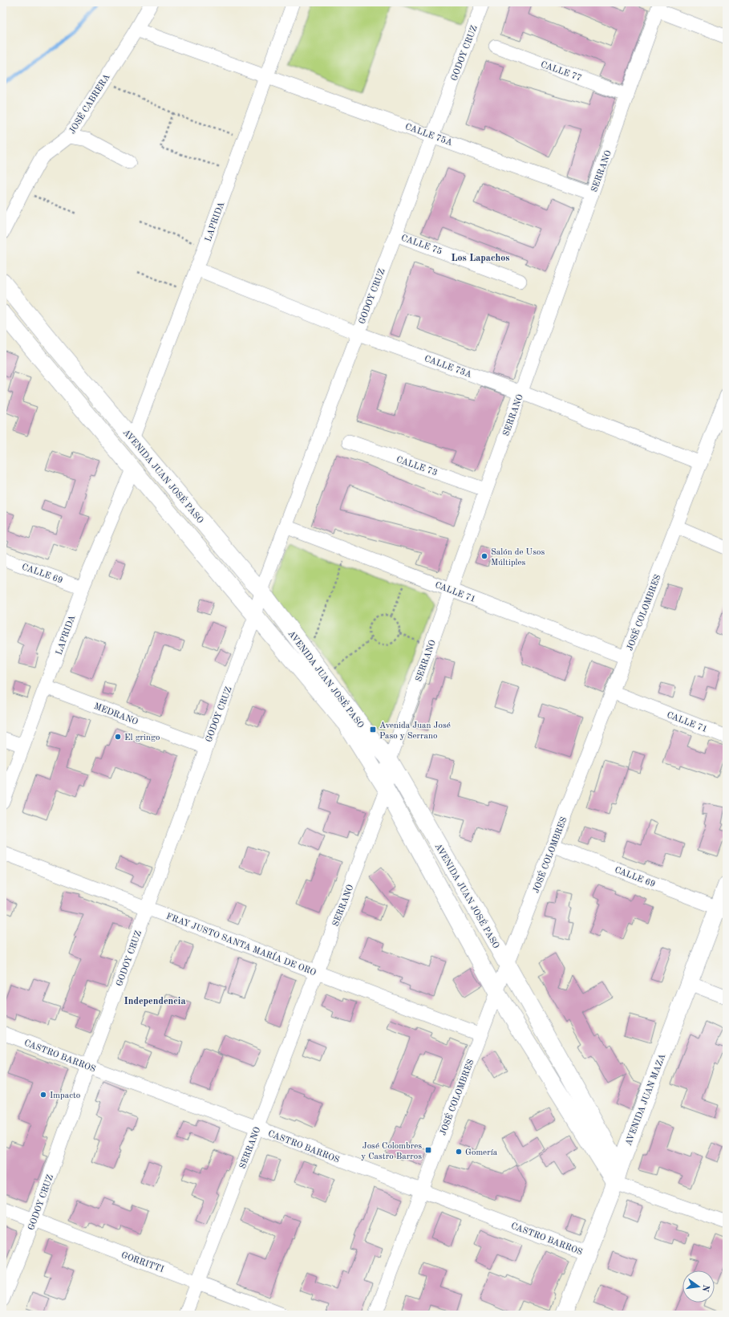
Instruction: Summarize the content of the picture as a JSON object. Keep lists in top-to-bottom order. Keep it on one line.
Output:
{"streets":{"main road":["AVENIDA JUAN JOSÉ PASO","AVENIDA JUAN MAZA"],"street":["GODOY CRUZ","CALLE 77","JOSÉ CABRERA","CALLE 75A","SERRANO","LAPRIDA","CALLE 75","CALLE 73A","CALLE 73","CALLE 69","CALLE 71","JOSÉ COLOMBRES","MEDRANO","FRAY JUSTO SANTA MARÍA DE ORO","CASTRO BARROS","GORRITTI"]},"crossings":[["GODOY CRUZ","CALLE 75A"],["GODOY CRUZ","CALLE 75"],["GODOY CRUZ","CALLE 73A"],["GODOY CRUZ","AVENIDA JUAN JOSÉ PASO"],["GODOY CRUZ","CALLE 71"],["GODOY CRUZ","MEDRANO"],["GODOY CRUZ","FRAY JUSTO SANTA MARÍA DE ORO"],["GODOY CRUZ","CASTRO BARROS"],["GODOY CRUZ","GORRITTI"],["CALLE 77","SERRANO"],["JOSÉ CABRERA","CALLE 75A"],["CALLE 75A","SERRANO"],["CALLE 75A","LAPRIDA"],["SERRANO","CALLE 73A"],["SERRANO","CALLE 73"],["SERRANO","AVENIDA JUAN JOSÉ PASO"],["SERRANO","CALLE 71"],["SERRANO","FRAY JUSTO SANTA MARÍA DE ORO"],["SERRANO","CASTRO BARROS"],["SERRANO","GORRITTI"],["LAPRIDA","CALLE 73A"],["LAPRIDA","AVENIDA JUAN JOSÉ PASO"],["LAPRIDA","CALLE 69"],["LAPRIDA","MEDRANO"],["CALLE 73A","JOSÉ COLOMBRES"],["AVENIDA JUAN JOSÉ PASO","JOSÉ COLOMBRES"],["AVENIDA JUAN JOSÉ PASO","AVENIDA JUAN MAZA"],["CALLE 69","JOSÉ COLOMBRES"],["CALLE 69","AVENIDA JUAN MAZA"],["CALLE 71","JOSÉ COLOMBRES"],["JOSÉ COLOMBRES","FRAY JUSTO SANTA MARÍA DE ORO"],["JOSÉ COLOMBRES","CASTRO BARROS"],["CASTRO BARROS","AVENIDA JUAN MAZA"]],"districts":["Los Lapachos","Independencia"],"places":{"other":["Salón de Usos Múltiples","El gringo","Impacto","Gomería"],"transit":["Avenida Juan José Paso y Serrano","José Colombres y Castro Barros"]},"north":"right"}
